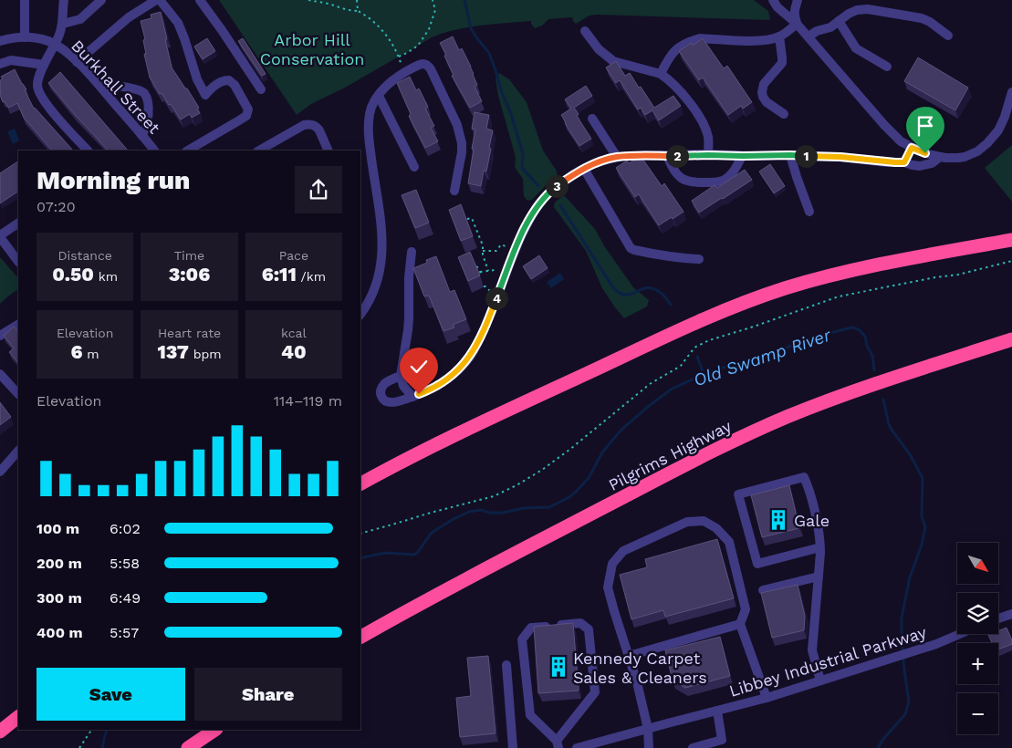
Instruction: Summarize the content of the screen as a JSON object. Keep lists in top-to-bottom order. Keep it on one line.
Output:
{"streets":{"highway":["Pilgrims Highway"],"street":["Burkhall Street","Libbey Industrial Parkway"]},"water":["Old Swamp River"],"parks":["Arbor Hill Conservation"],"places":{"building":["Gale","Kennedy Carpet Sales & Cleaners"]},"north":"bottom right","page":{"pins":["1","2","3","4"],"heading":["Morning run","07:20"],"stats":[["Distance","0.50 km"],["Time","3:06"],["Pace","6:11 /km"],["Elevation","6 m"],["Heart rate","137 bpm"],["kcal","40"]],"chart":["Elevation","114–119 m"],"list":[{"name":"100 m","note":"6:02"},{"name":"200 m","note":"5:58"},{"name":"300 m","note":"6:49"},{"name":"400 m","note":"5:57"}],"map_buttons":["+","−"],"buttons":["Save","Share"]}}
